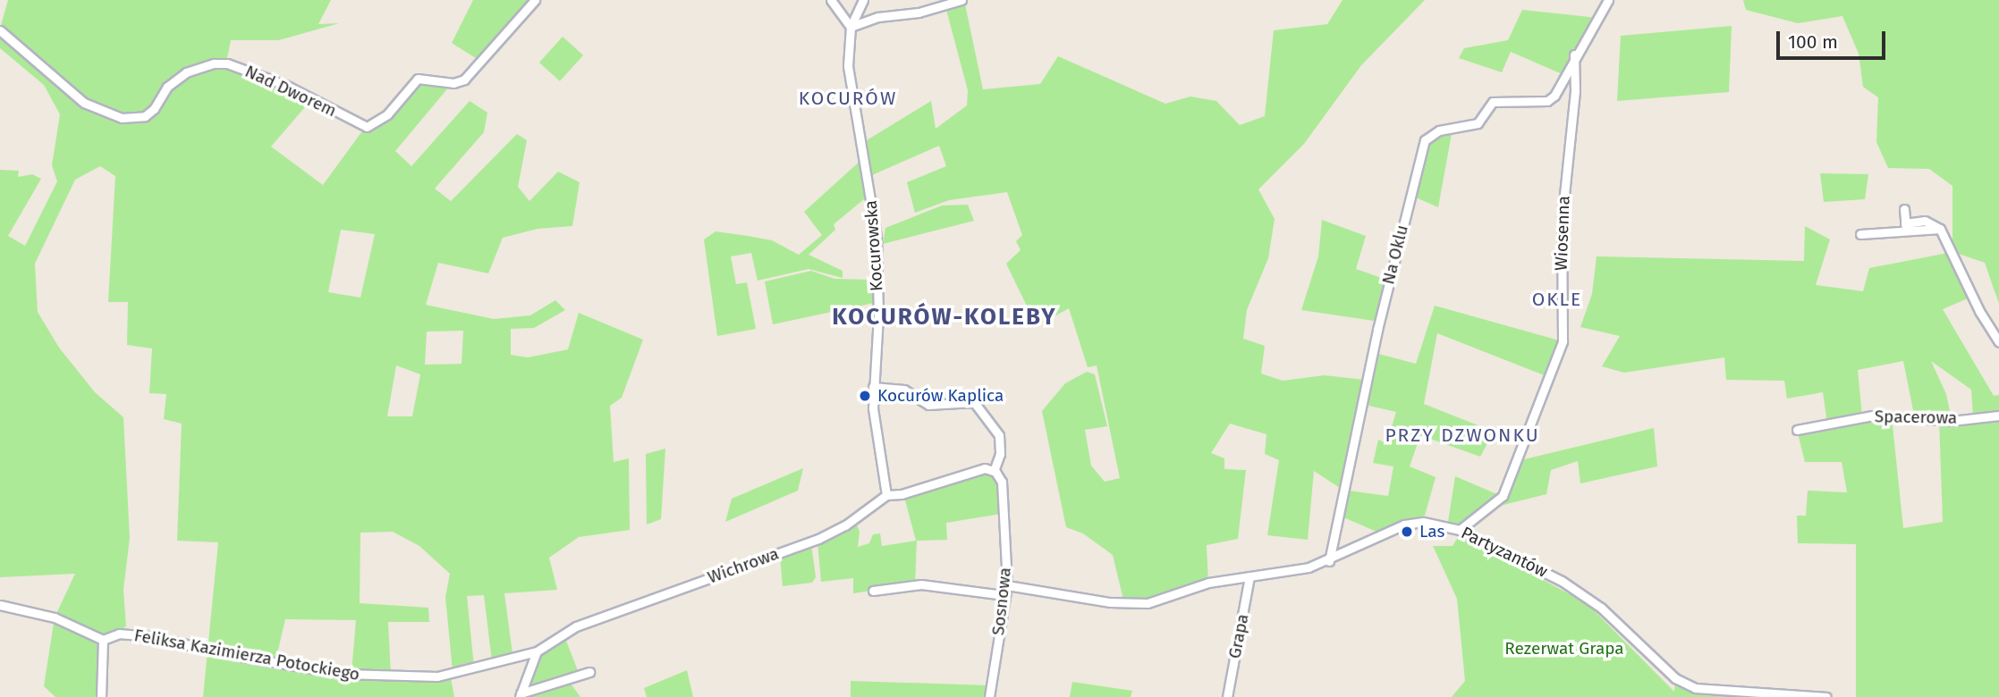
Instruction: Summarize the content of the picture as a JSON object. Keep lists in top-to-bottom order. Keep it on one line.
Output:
{"streets":{"street":["Nad Dworem","Wiosenna","Kocurowska","Na Oklu","Spacerowa","Partyzantów","Wichrowa","Sosnowa","Grapa","Feliksa Kazimierza Potockiego"]},"crossings":[["Wiosenna","Na Oklu"],["Wiosenna","Partyzantów"],["Kocurowska","Wichrowa"],["Na Oklu","Partyzantów"],["Partyzantów","Sosnowa"],["Partyzantów","Grapa"],["Wichrowa","Sosnowa"],["Wichrowa","Feliksa Kazimierza Potockiego"]],"districts":["KOCURÓW","OKLE","KOCURÓW-KOLEBY","PRZY DZWONKU"],"parks":["Rezerwat Grapa"],"places":["Kocurów Kaplica","Las"],"scale_bar":"100 m"}
